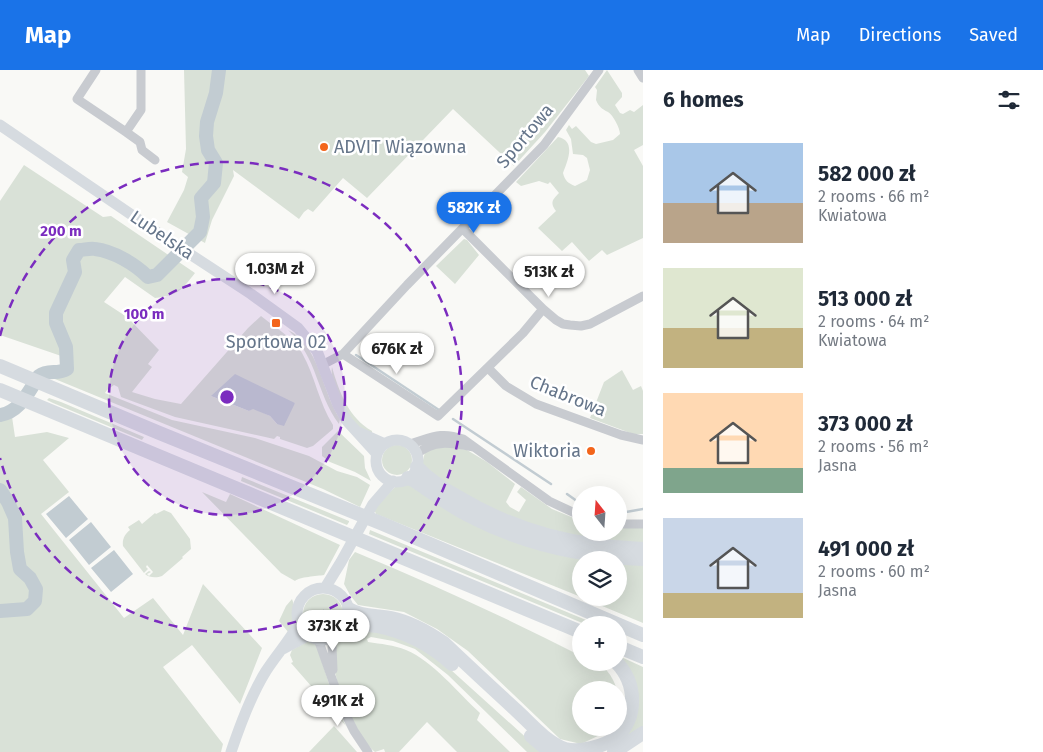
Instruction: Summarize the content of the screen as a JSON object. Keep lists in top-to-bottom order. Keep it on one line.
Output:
{"streets":{"main road":["Lubelska"],"street":["Sportowa","Chabrowa"]},"crossings":[["Sportowa","Lubelska"]],"places":{"other":["ADVIT Wiązowna","Wiktoria"],"transit":["Sportowa 02"]},"north":"top","page":{"header":"Map","nav":["Map","Directions","Saved"],"heading":"6 homes","list":[{"name":"582 000 zł","note":"2 rooms · 66 m² · Kwiatowa"},{"name":"513 000 zł","note":"2 rooms · 64 m² · Kwiatowa"},{"name":"373 000 zł","note":"2 rooms · 56 m² · Jasna"},{"name":"491 000 zł","note":"2 rooms · 60 m² · Jasna"}],"price":["582K zł","1.03M zł","513K zł","676K zł","373K zł","491K zł"],"map_buttons":["+","−"]},"rings":["200 m","100 m"]}
